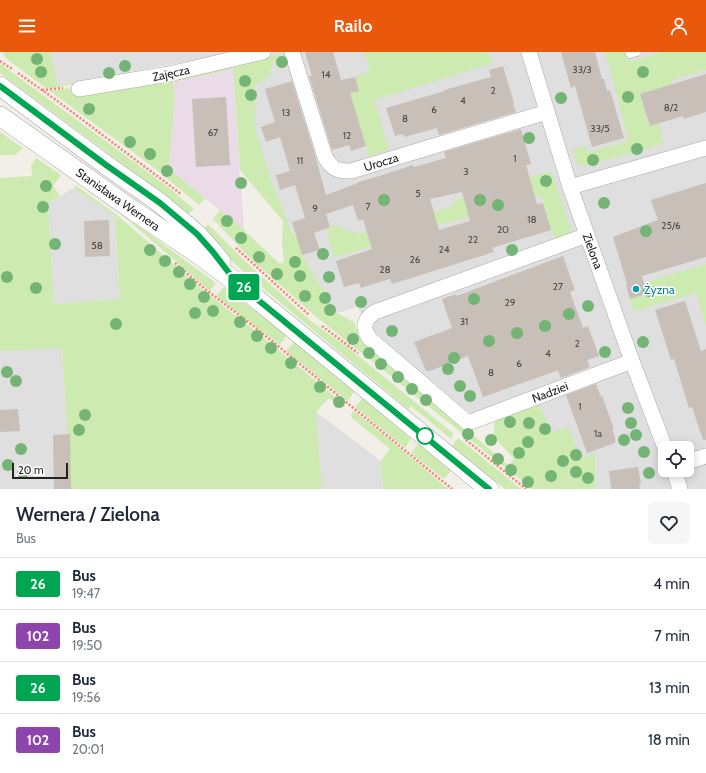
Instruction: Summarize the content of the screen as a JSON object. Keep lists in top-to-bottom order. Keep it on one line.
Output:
{"streets":{"street":["Zajęcza","Urocza","Stanisława Wernera","Zielona","Nadziei"]},"crossings":[["Urocza","Zielona"],["Zielona","Nadziei"]],"places":["Żyzna"],"lines":["bus line 26"],"house_numbers":["33/3","14","2","4","8/2","6","13","8","33/5","67","12","1","11","3","5","7","9","18","25/6","20","22","58","24","26","28","27","29","31","2","4","6","8","1","1a"],"scale_bar":"20 m","page":{"header":"Railo","on_map":"26","scale":"20 m","heading":["Wernera / Zielona","Bus"],"list":[{"mark":"26","name":"Bus","note":"19:47","value":"4 min"},{"mark":"102","name":"Bus","note":"19:50","value":"7 min"},{"mark":"26","name":"Bus","note":"19:56","value":"13 min"},{"mark":"102","name":"Bus","note":"20:01","value":"18 min"}]}}
